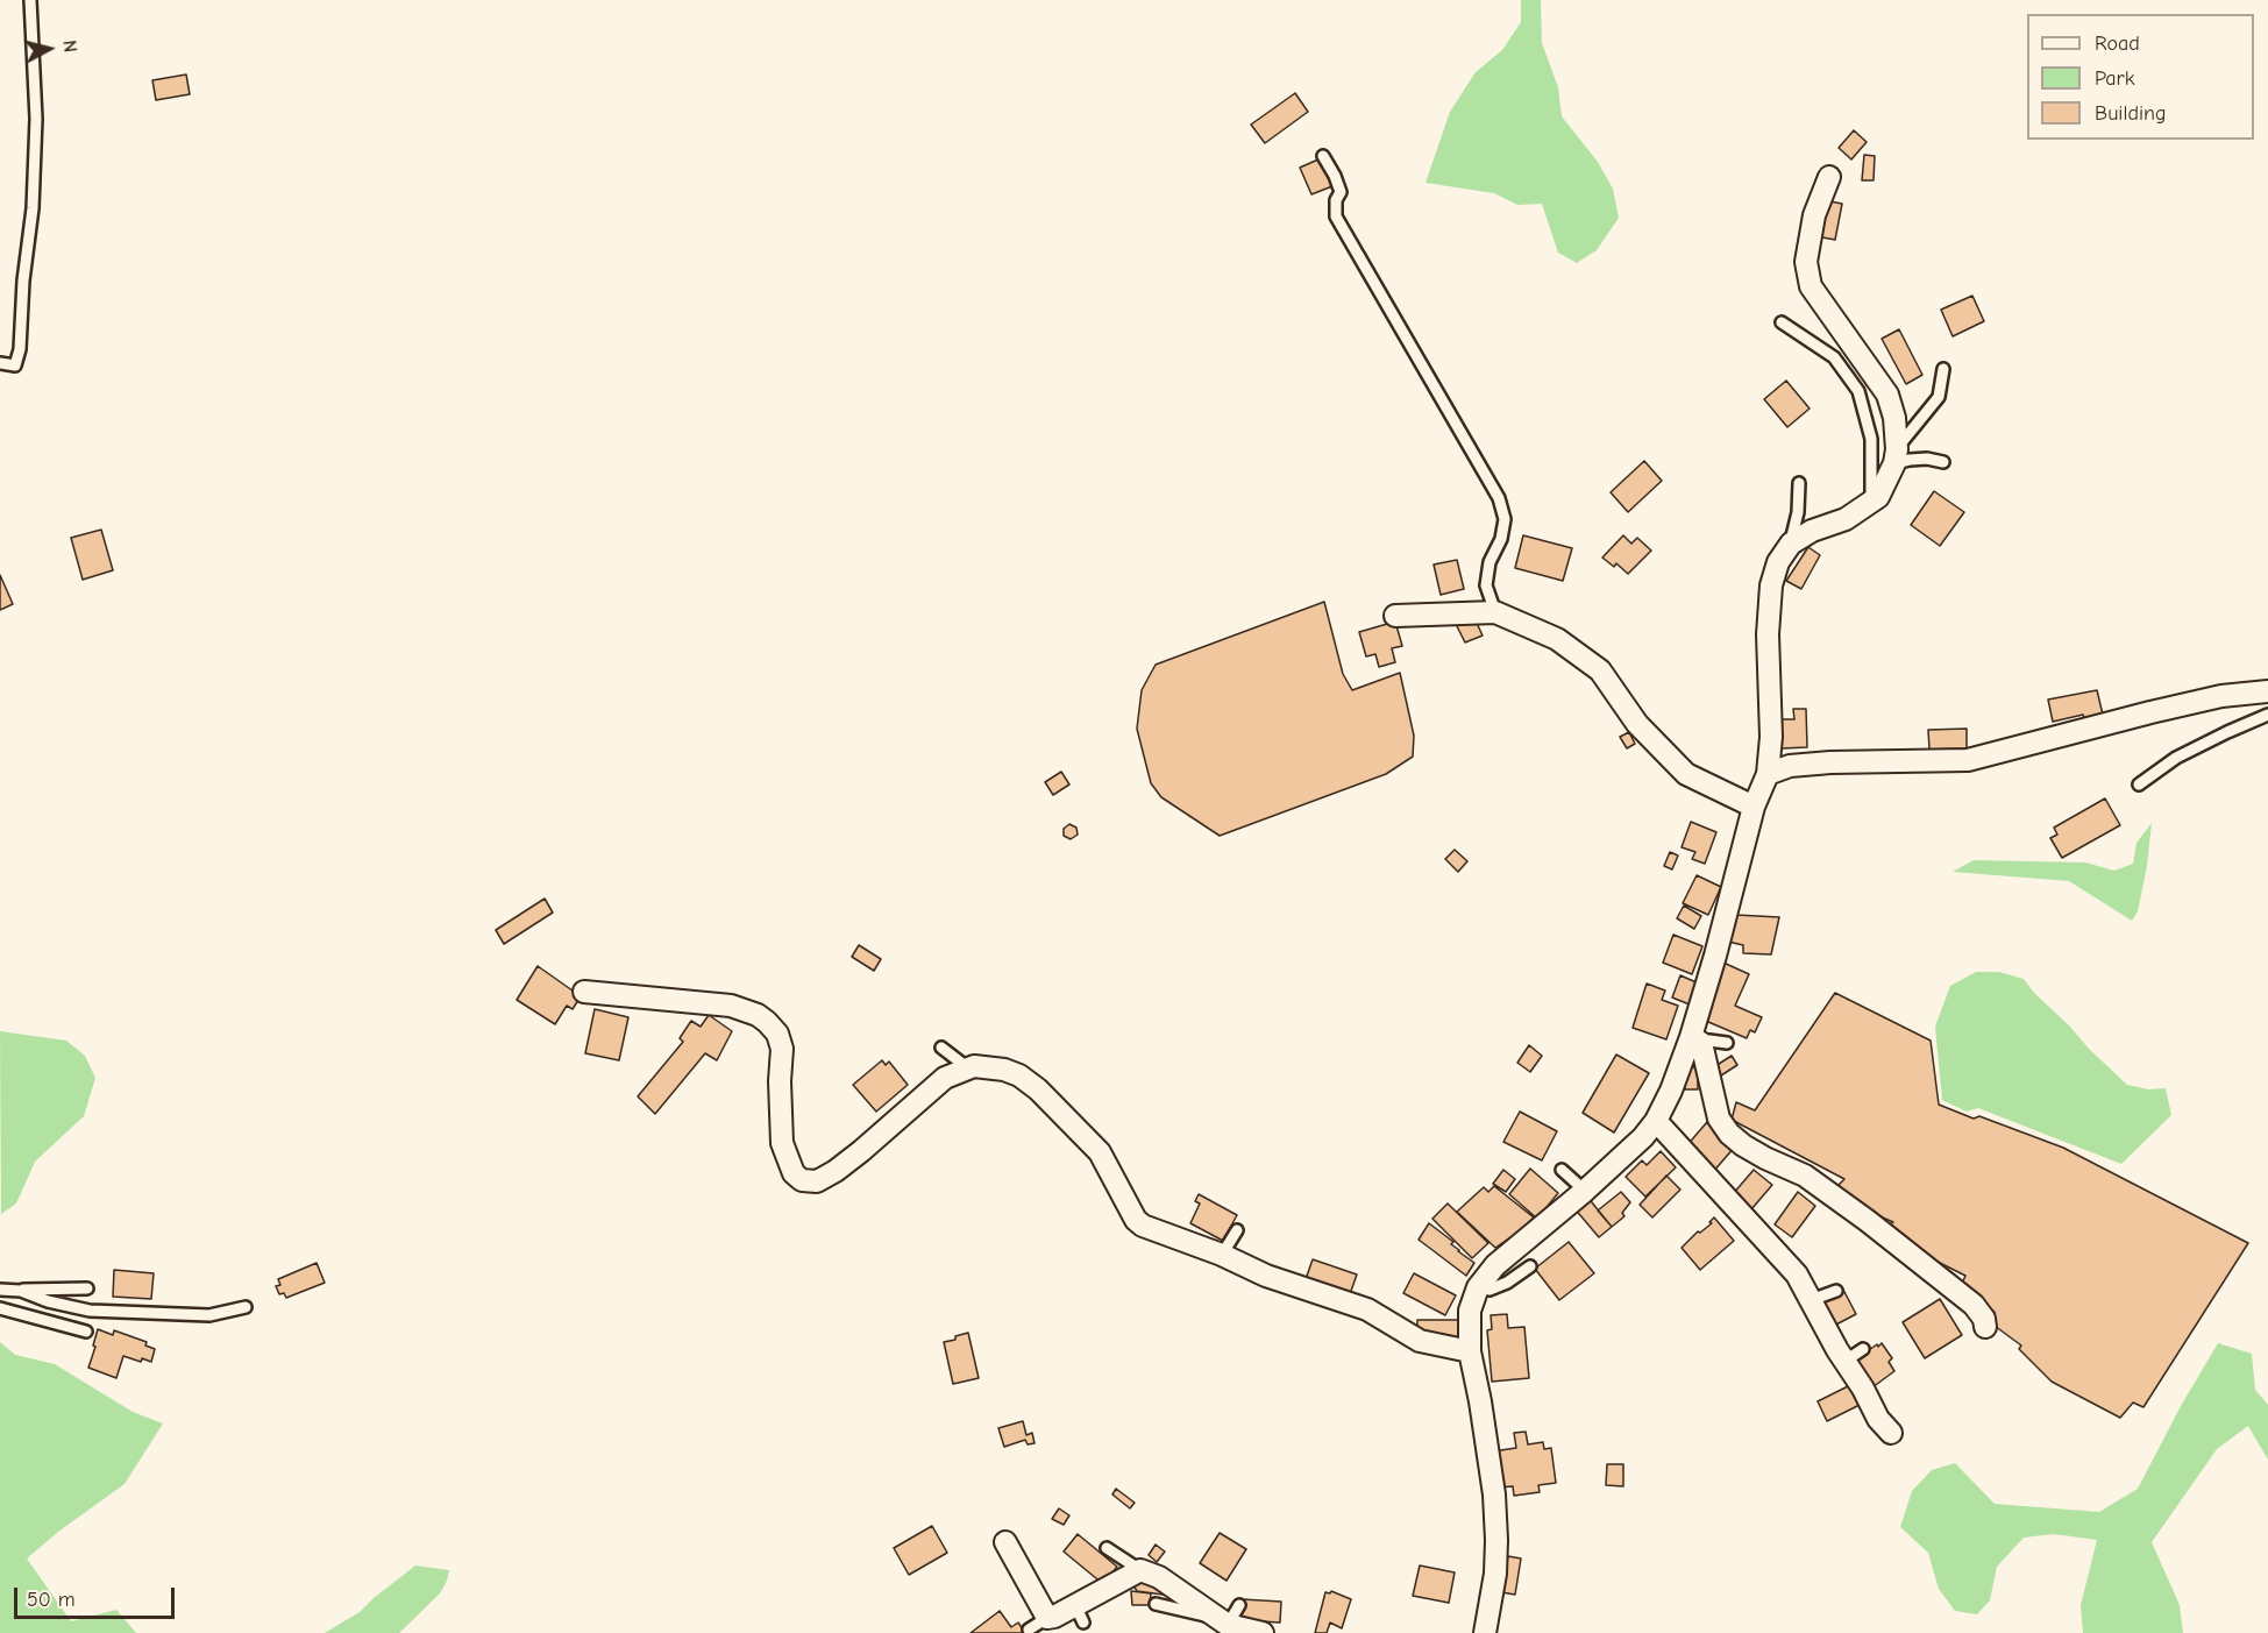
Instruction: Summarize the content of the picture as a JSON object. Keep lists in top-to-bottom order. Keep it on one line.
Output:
{"legend":["Road","Park","Building"],"scale_bar":"50 m","north":"right"}
